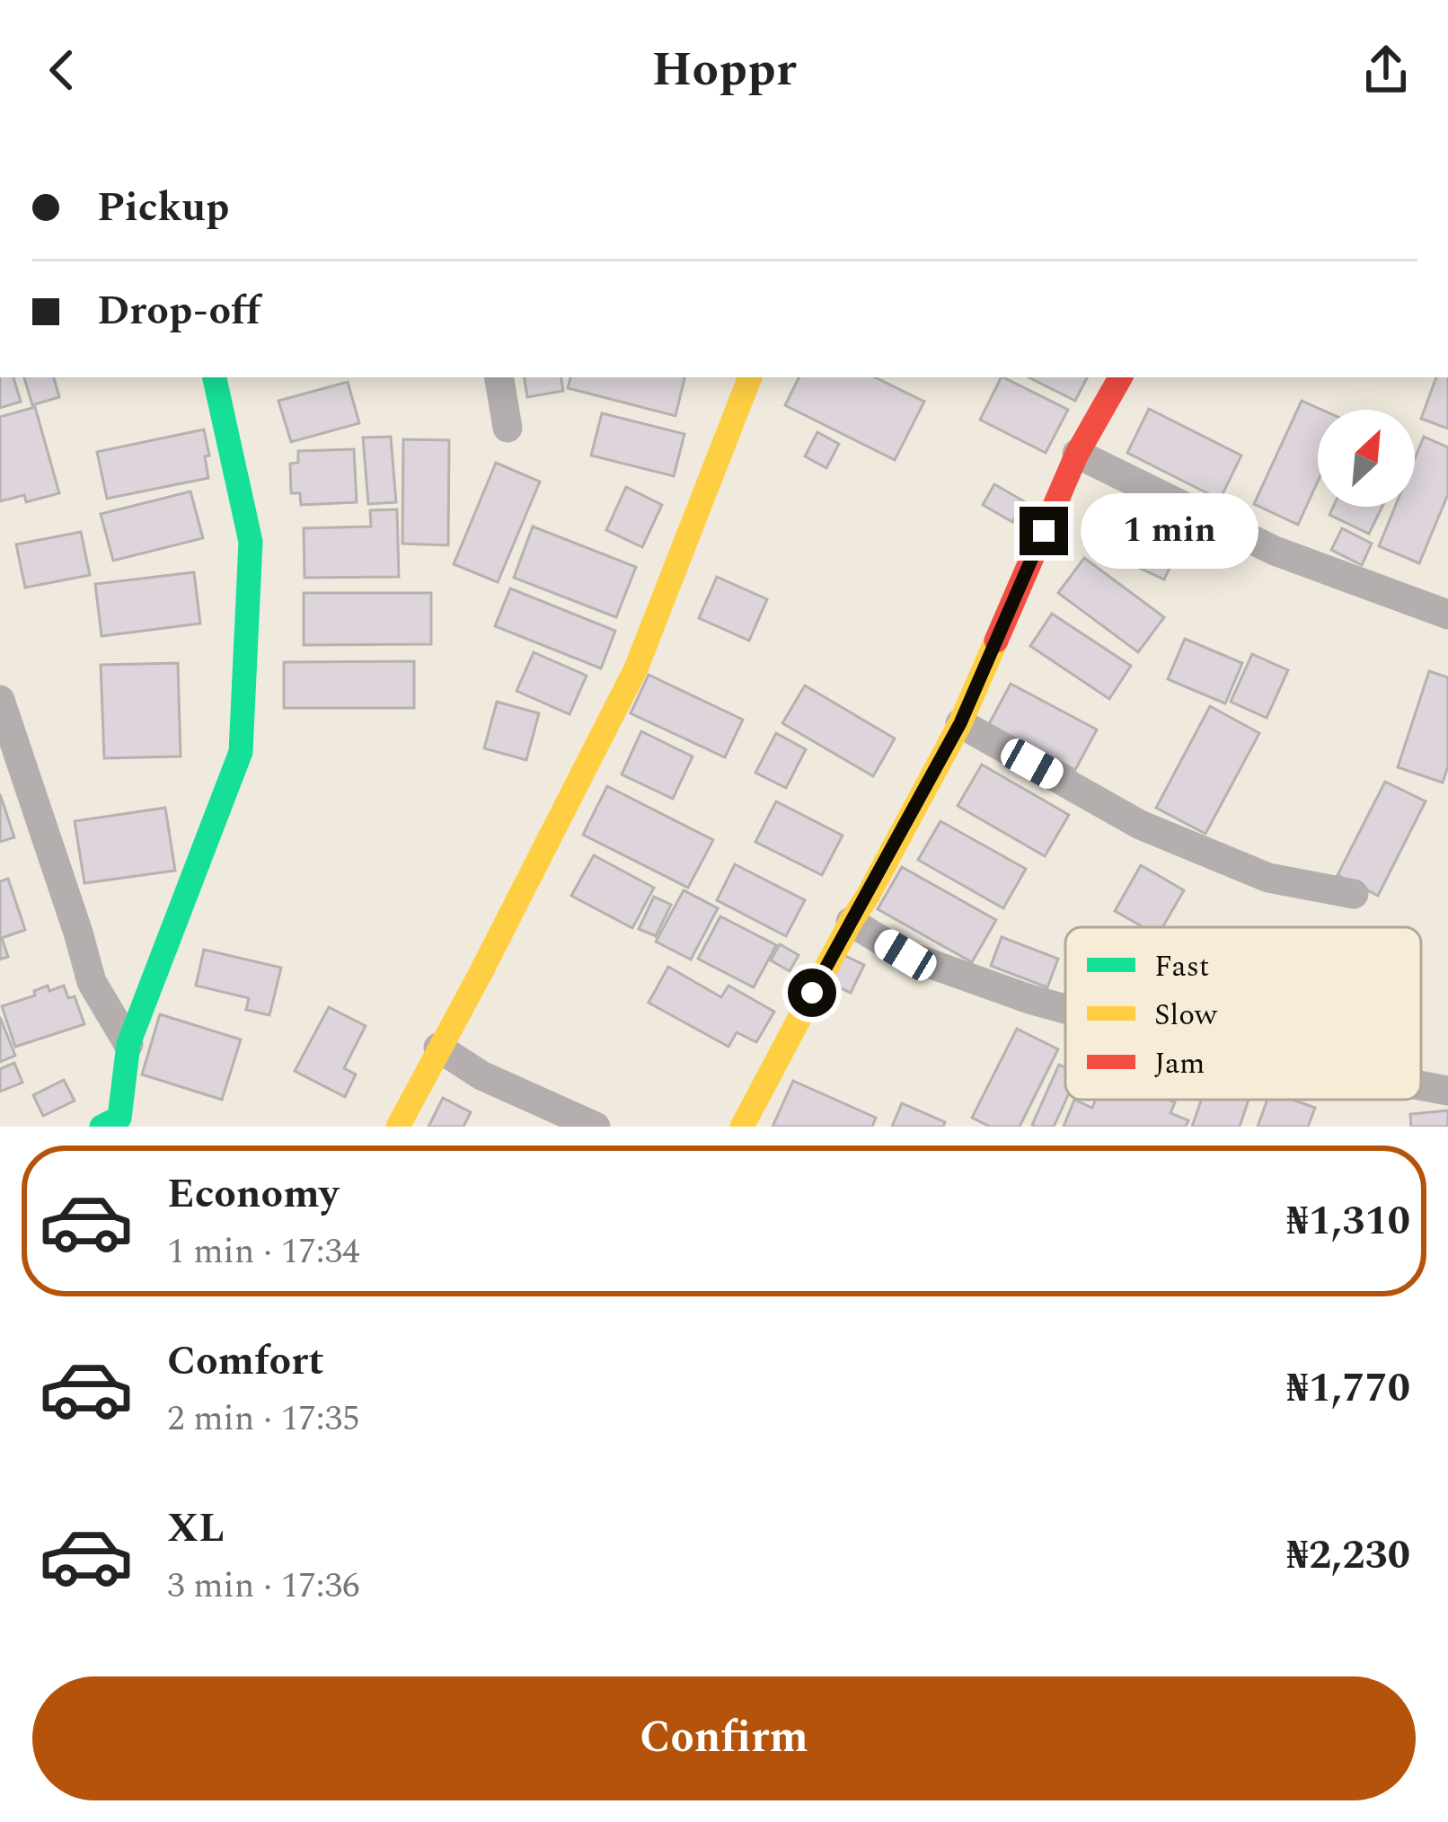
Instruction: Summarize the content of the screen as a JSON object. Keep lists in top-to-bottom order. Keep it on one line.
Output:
{"legend":["Fast","Slow","Jam"],"north":"top right","page":{"header":"Hoppr","banner":["Pickup","Drop-off"],"bubble":"1 min","list":[{"name":"Economy","note":"1 min · 17:34","value":"₦1,310"},{"name":"Comfort","note":"2 min · 17:35","value":"₦1,770"},{"name":"XL","note":"3 min · 17:36","value":"₦2,230"}],"buttons":"Confirm"}}
